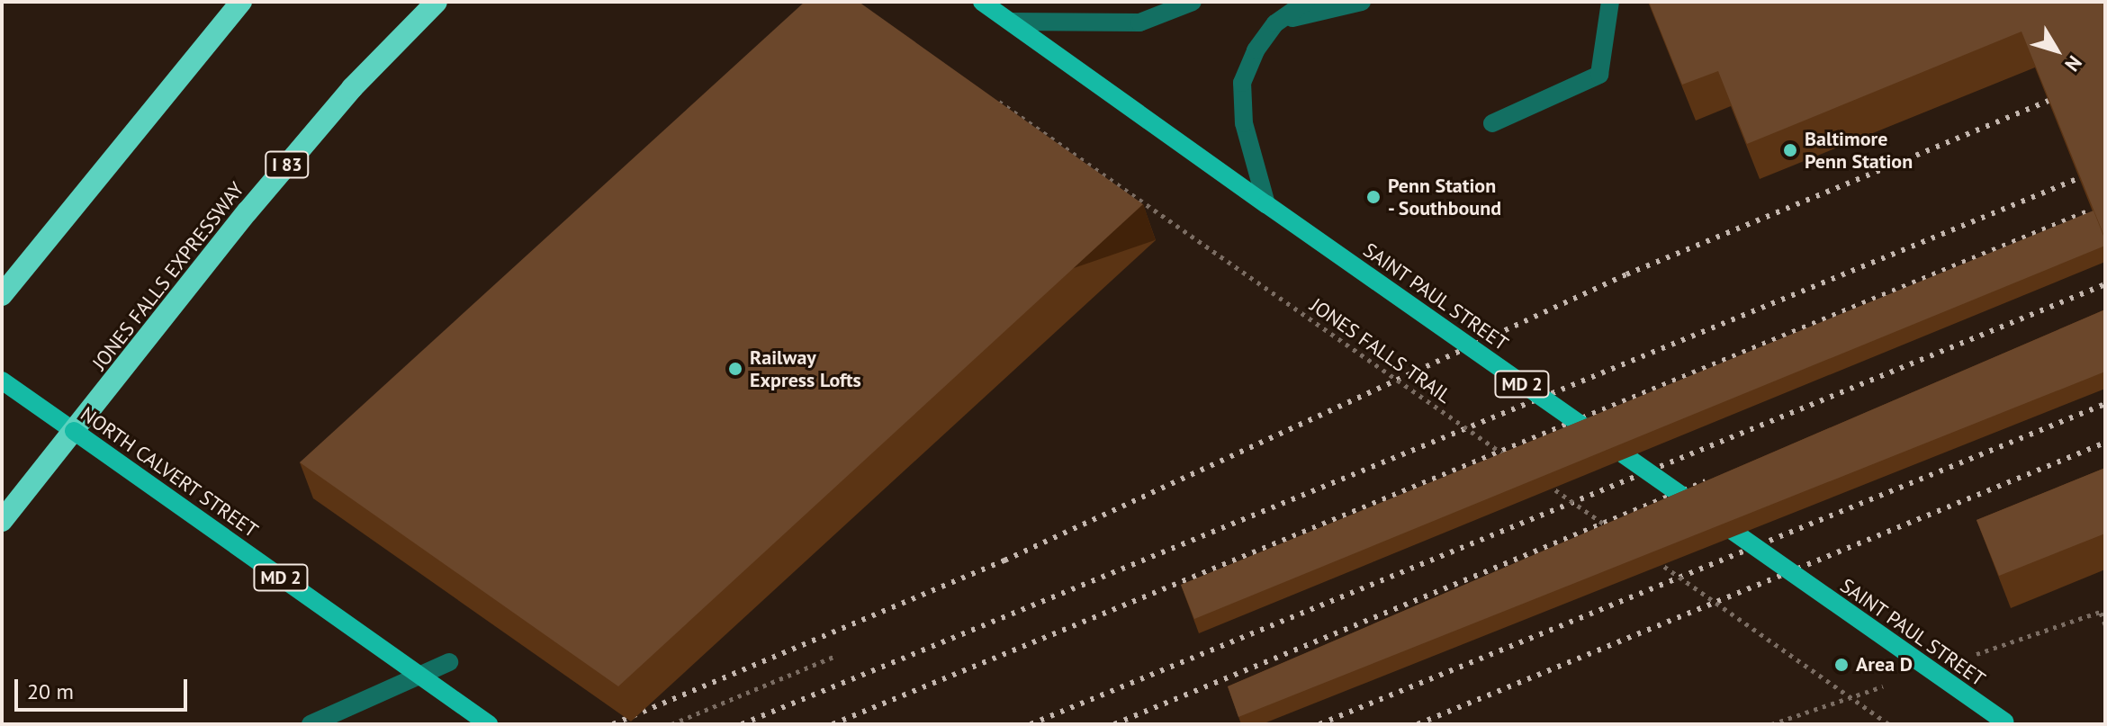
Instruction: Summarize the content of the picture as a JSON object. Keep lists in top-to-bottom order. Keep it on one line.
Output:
{"streets":{"highway":["I 83","JONES FALLS EXPRESSWAY"],"main road":["SAINT PAUL STREET","MD 2","NORTH CALVERT STREET"],"path":["JONES FALLS TRAIL"]},"places":["Baltimore Penn Station","Penn Station - Southbound","Railway Express Lofts","Area D"],"scale_bar":"20 m","north":"bottom right"}
